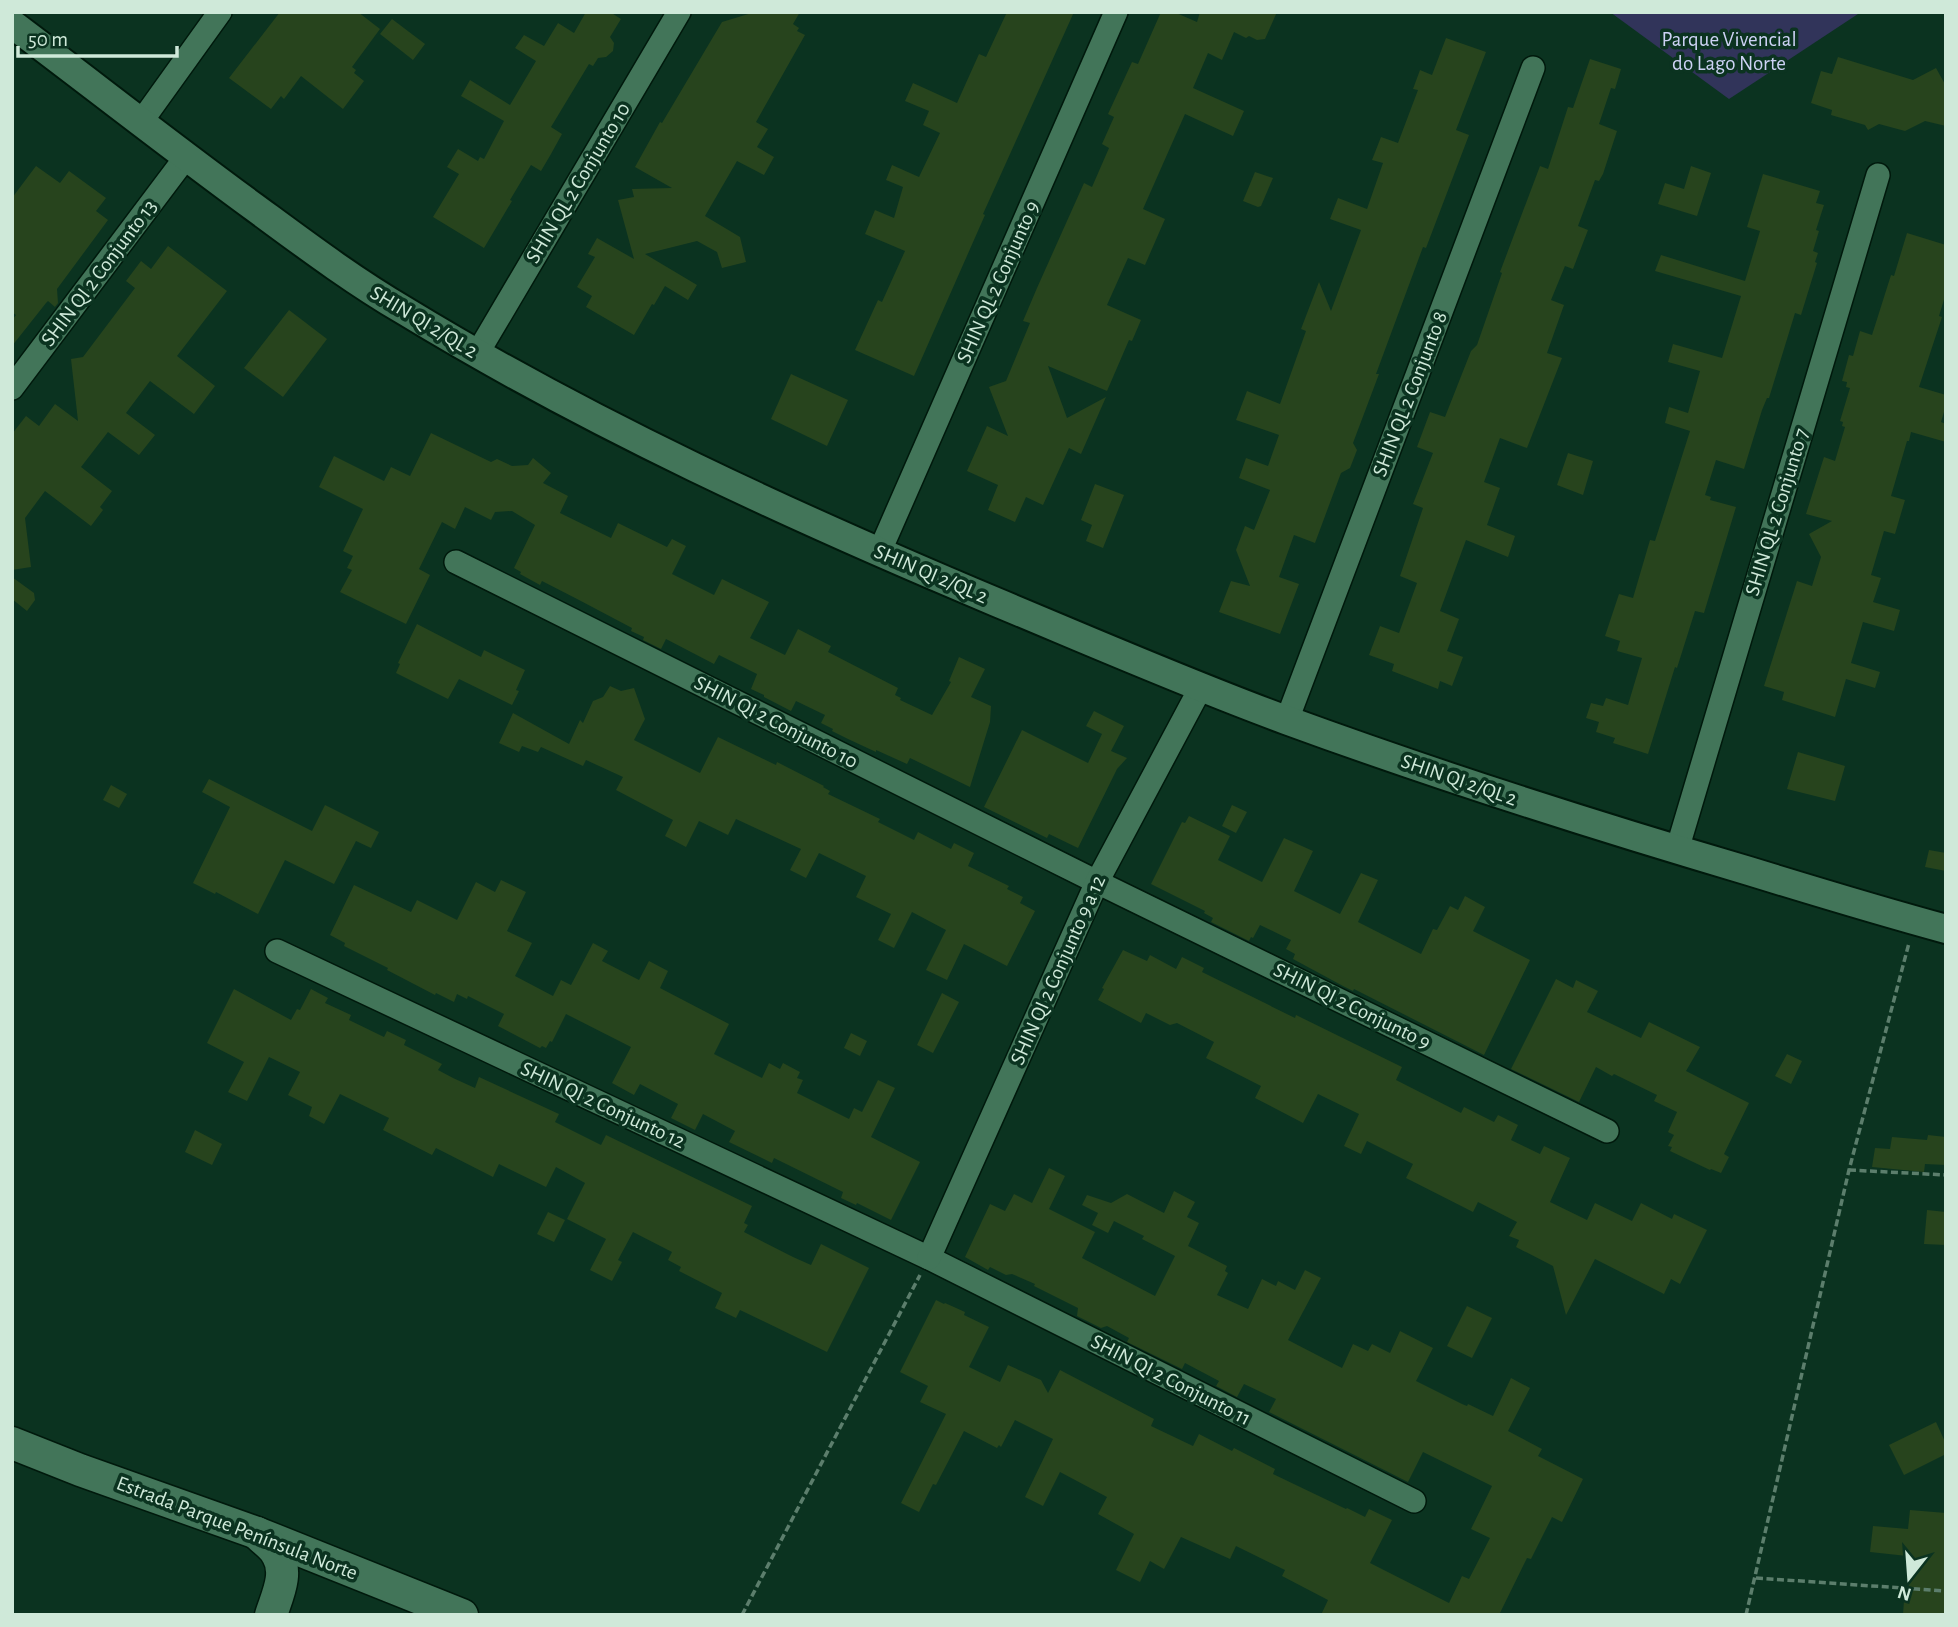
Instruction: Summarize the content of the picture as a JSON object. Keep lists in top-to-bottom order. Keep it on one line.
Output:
{"streets":{"main road":["Estrada Parque Península Norte"],"street":["SHIN QL 2 Conjunto 10","SHIN QI 2 Conjunto 13","SHIN QL 2 Conjunto 9","SHIN QI 2/QL 2","SHIN QL 2 Conjunto 8","SHIN QL 2 Conjunto 7","SHIN QI 2 Conjunto 10","SHIN QI 2 Conjunto 9 a 12","SHIN QI 2 Conjunto 9","SHIN QI 2 Conjunto 12","SHIN QI 2 Conjunto 11"]},"crossings":[["SHIN QL 2 Conjunto 10","SHIN QI 2/QL 2"],["SHIN QI 2 Conjunto 13","SHIN QI 2/QL 2"],["SHIN QL 2 Conjunto 9","SHIN QI 2/QL 2"],["SHIN QI 2/QL 2","SHIN QL 2 Conjunto 8"],["SHIN QI 2/QL 2","SHIN QL 2 Conjunto 7"],["SHIN QI 2/QL 2","SHIN QI 2 Conjunto 9 a 12"],["SHIN QI 2 Conjunto 10","SHIN QI 2 Conjunto 9 a 12"],["SHIN QI 2 Conjunto 10","SHIN QI 2 Conjunto 9"],["SHIN QI 2 Conjunto 9 a 12","SHIN QI 2 Conjunto 9"],["SHIN QI 2 Conjunto 9 a 12","SHIN QI 2 Conjunto 12"],["SHIN QI 2 Conjunto 9 a 12","SHIN QI 2 Conjunto 11"],["SHIN QI 2 Conjunto 12","SHIN QI 2 Conjunto 11"]],"parks":["Parque Vivencial do Lago Norte"],"scale_bar":"50 m","north":"bottom"}
